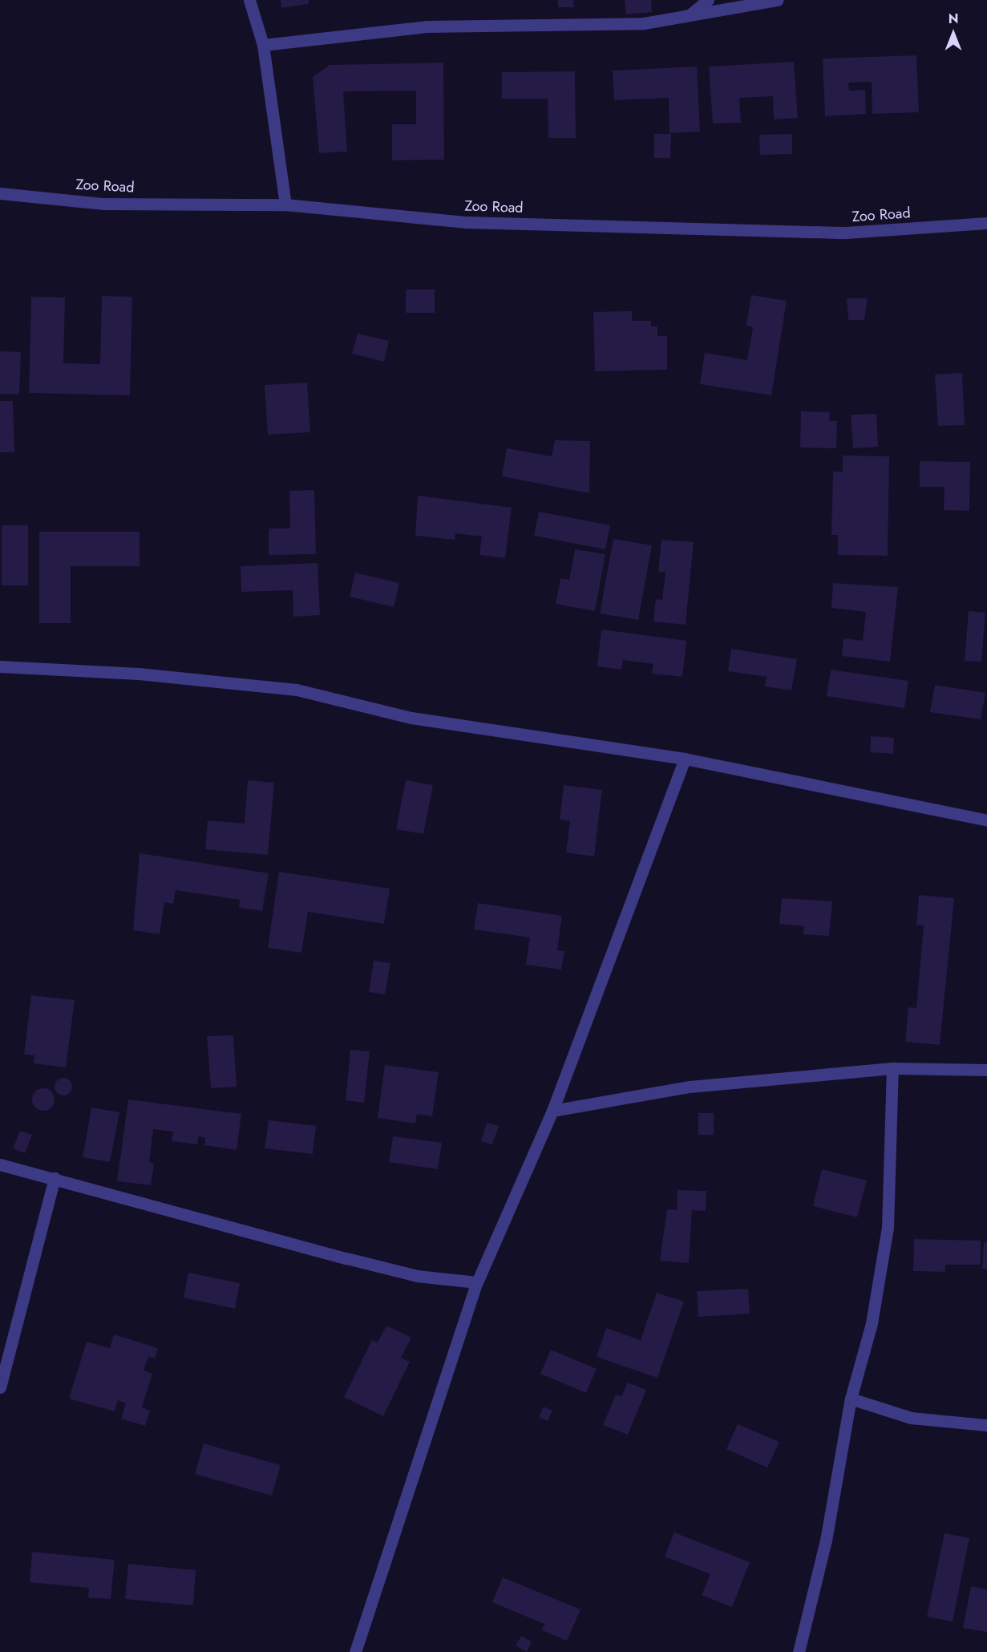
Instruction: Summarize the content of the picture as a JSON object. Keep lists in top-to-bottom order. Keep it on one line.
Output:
{"streets":{"street":["Zoo Road"]},"north":"top"}
